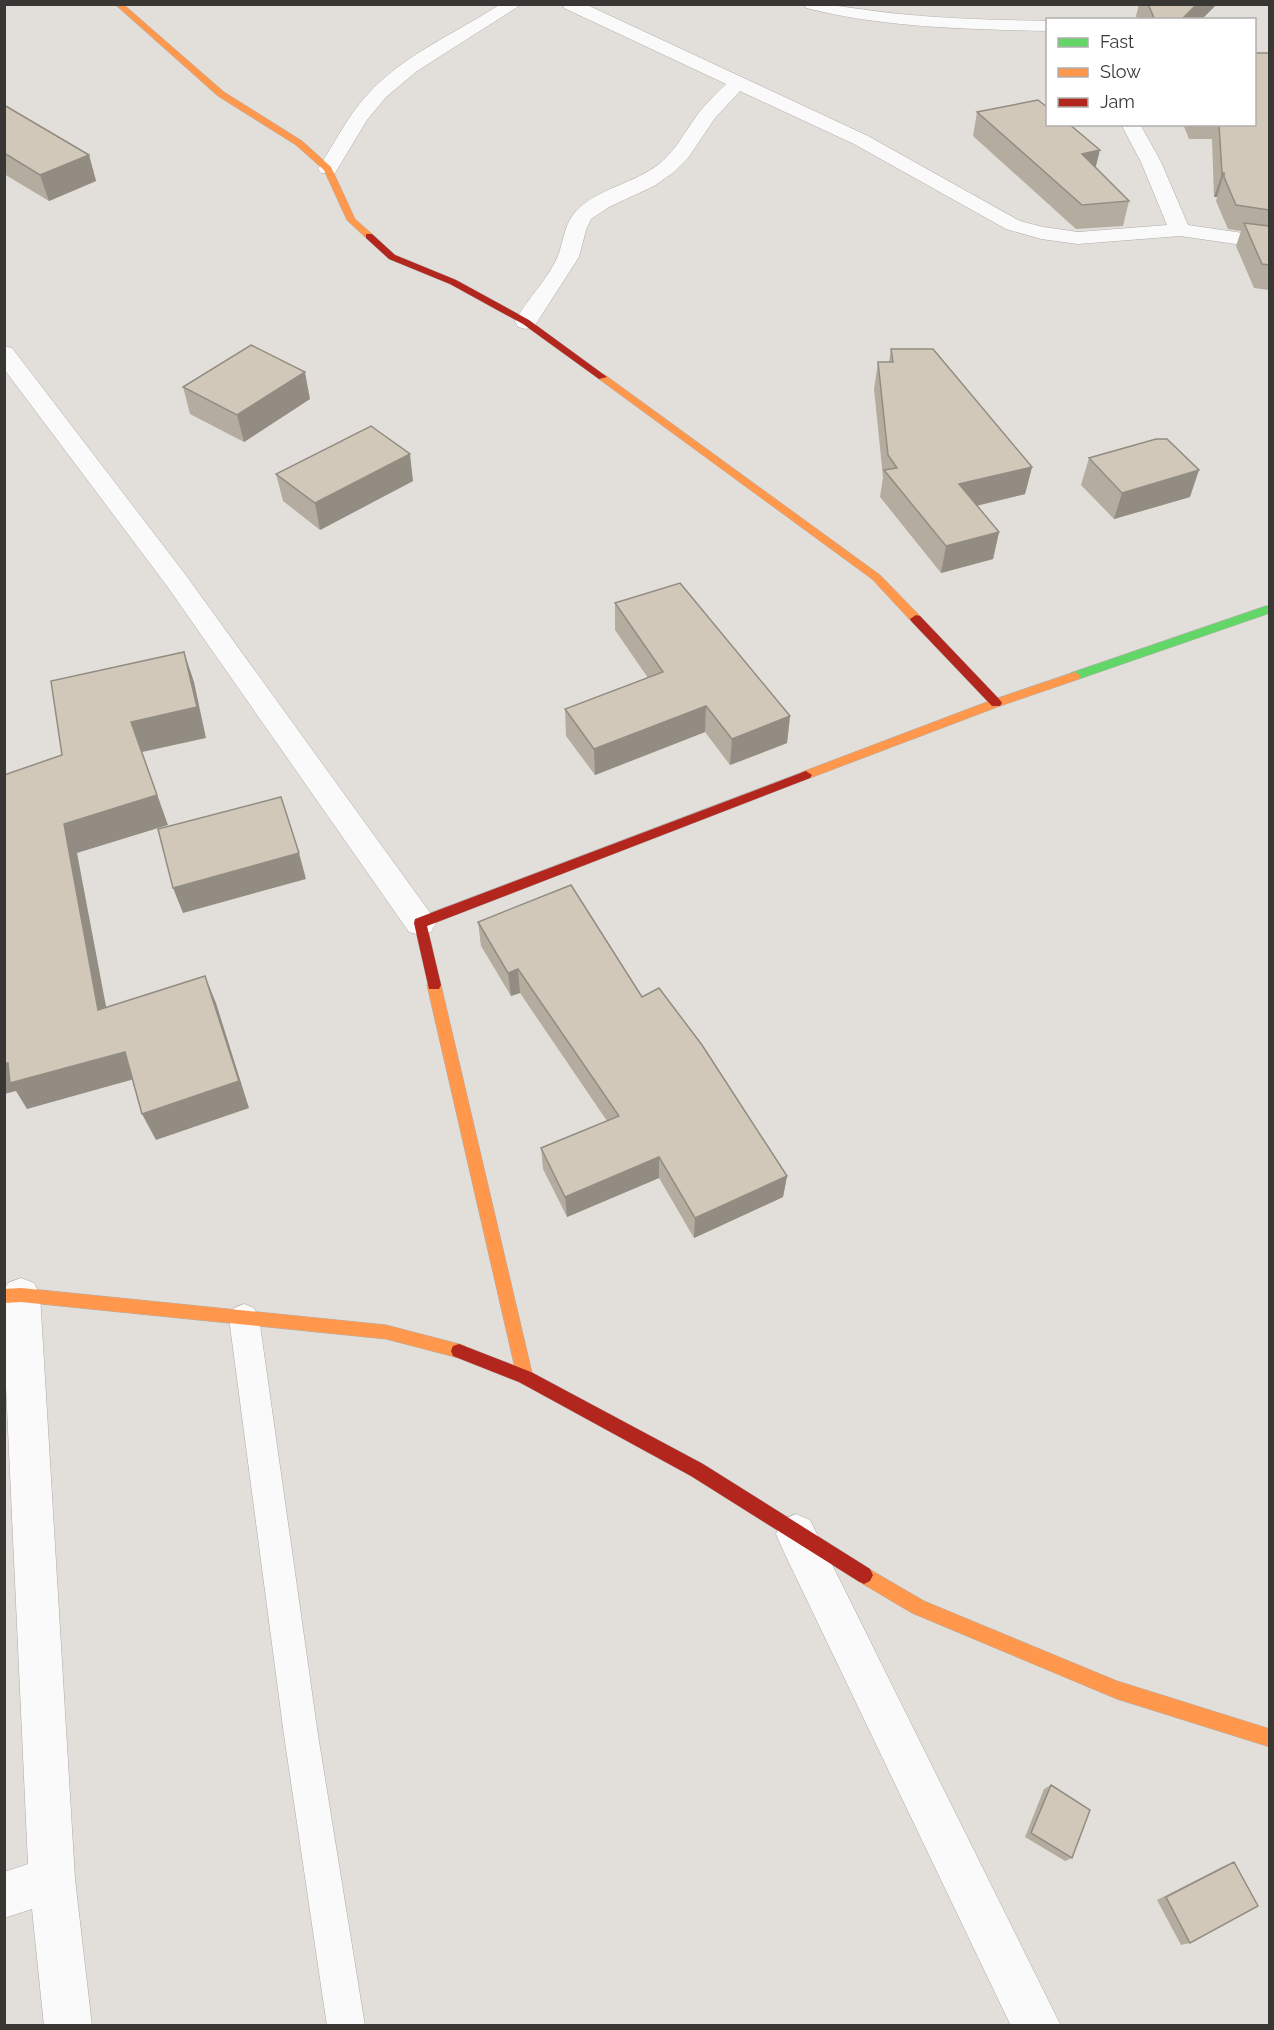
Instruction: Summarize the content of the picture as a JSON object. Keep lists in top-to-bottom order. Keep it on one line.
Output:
{"legend":["Fast","Slow","Jam"]}
